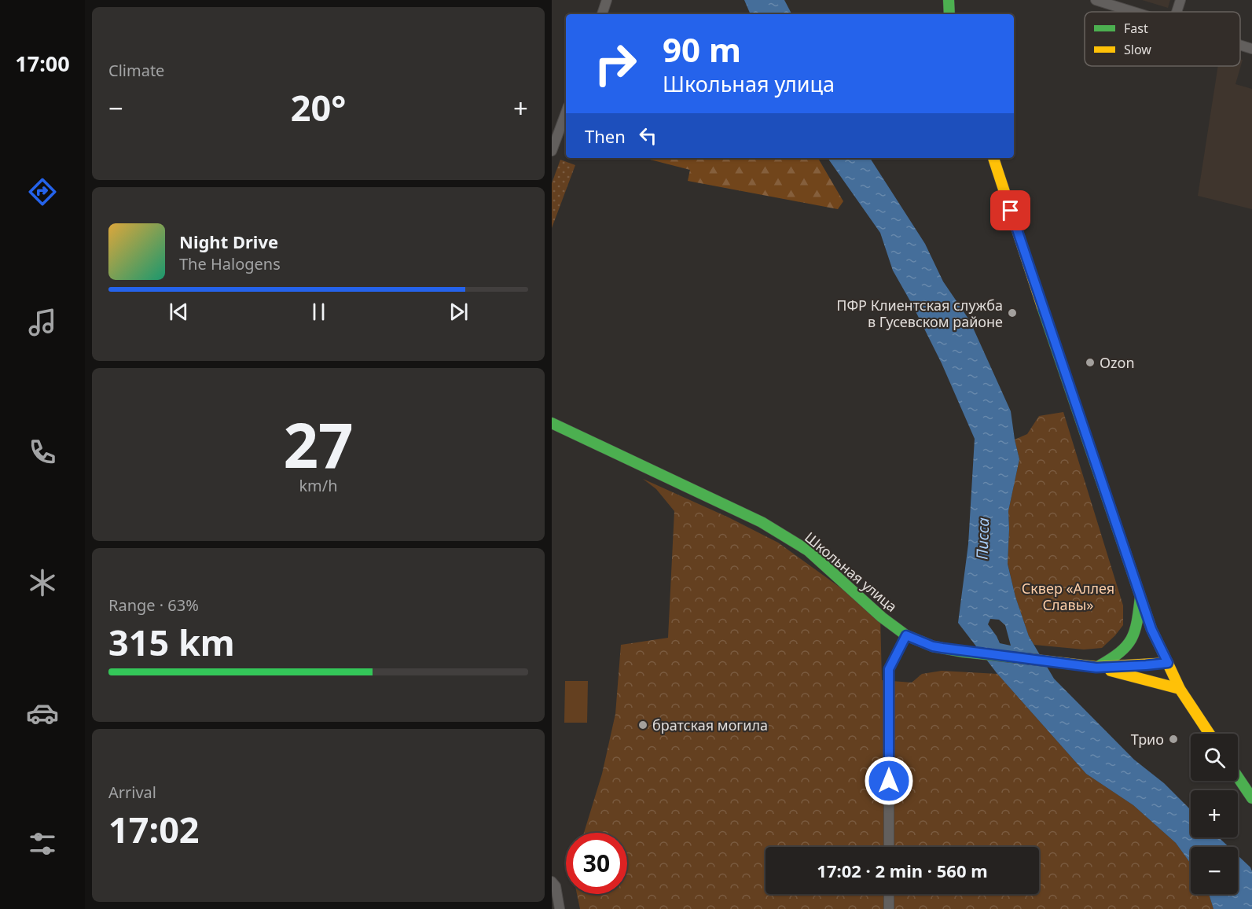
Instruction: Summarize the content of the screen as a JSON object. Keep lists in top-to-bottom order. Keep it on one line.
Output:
{"streets":{"main road":["Школьная улица"]},"water":["Писса"],"parks":["Сквер «Аллея Славы»"],"places":["ПФР Клиентская служба в Гусевском районе","Ozon","братская могила","Трио"],"legend":["Fast","Slow"],"page":{"tabs":"17:00","tile":["Climate",["27","km/h"],["Range · 63%","315 km"],["Arrival","17:02"]],"turn":["90 m","Школьная улица"],"heat":["−","20°","+"],"then":"Then","song":["Night Drive","The Halogens"],"map_buttons":["+","−"],"limit":"30","trip":"17:02 · 2 min · 560 m"}}
